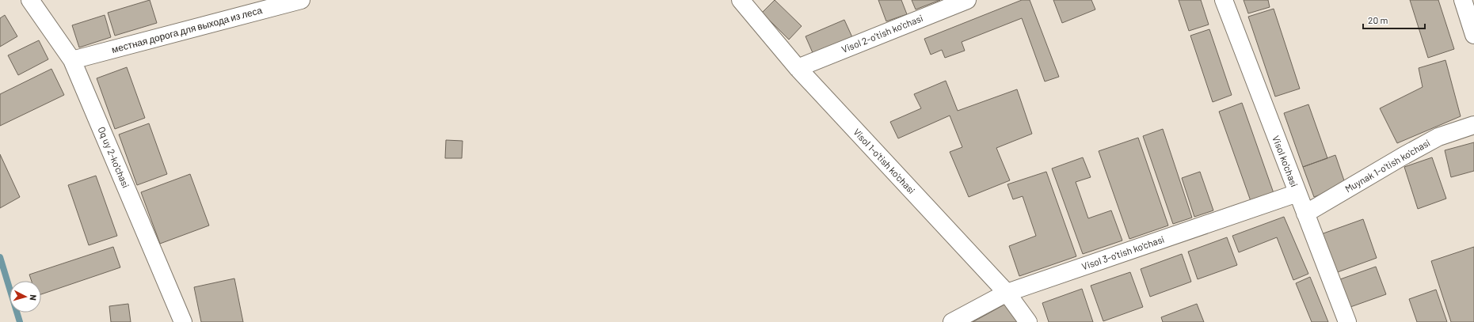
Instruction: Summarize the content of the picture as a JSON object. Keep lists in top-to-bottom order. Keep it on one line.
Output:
{"streets":{"street":["местная дорога для выхода из леса","Visol 2-o'tish ko'chasi","Oq uy 2-ko'chasi","Visol 1-o'tish ko'chasi","Visol ko'chasi","Muynak 1-o'tish ko'chasi","Visol 3-o'tish ko'chasi"]},"crossings":[["местная дорога для выхода из леса","Oq uy 2-ko'chasi"],["Visol 2-o'tish ko'chasi","Visol 1-o'tish ko'chasi"],["Visol 1-o'tish ko'chasi","Visol 3-o'tish ko'chasi"],["Visol ko'chasi","Muynak 1-o'tish ko'chasi"],["Visol ko'chasi","Visol 3-o'tish ko'chasi"]],"scale_bar":"20 m","north":"right"}
